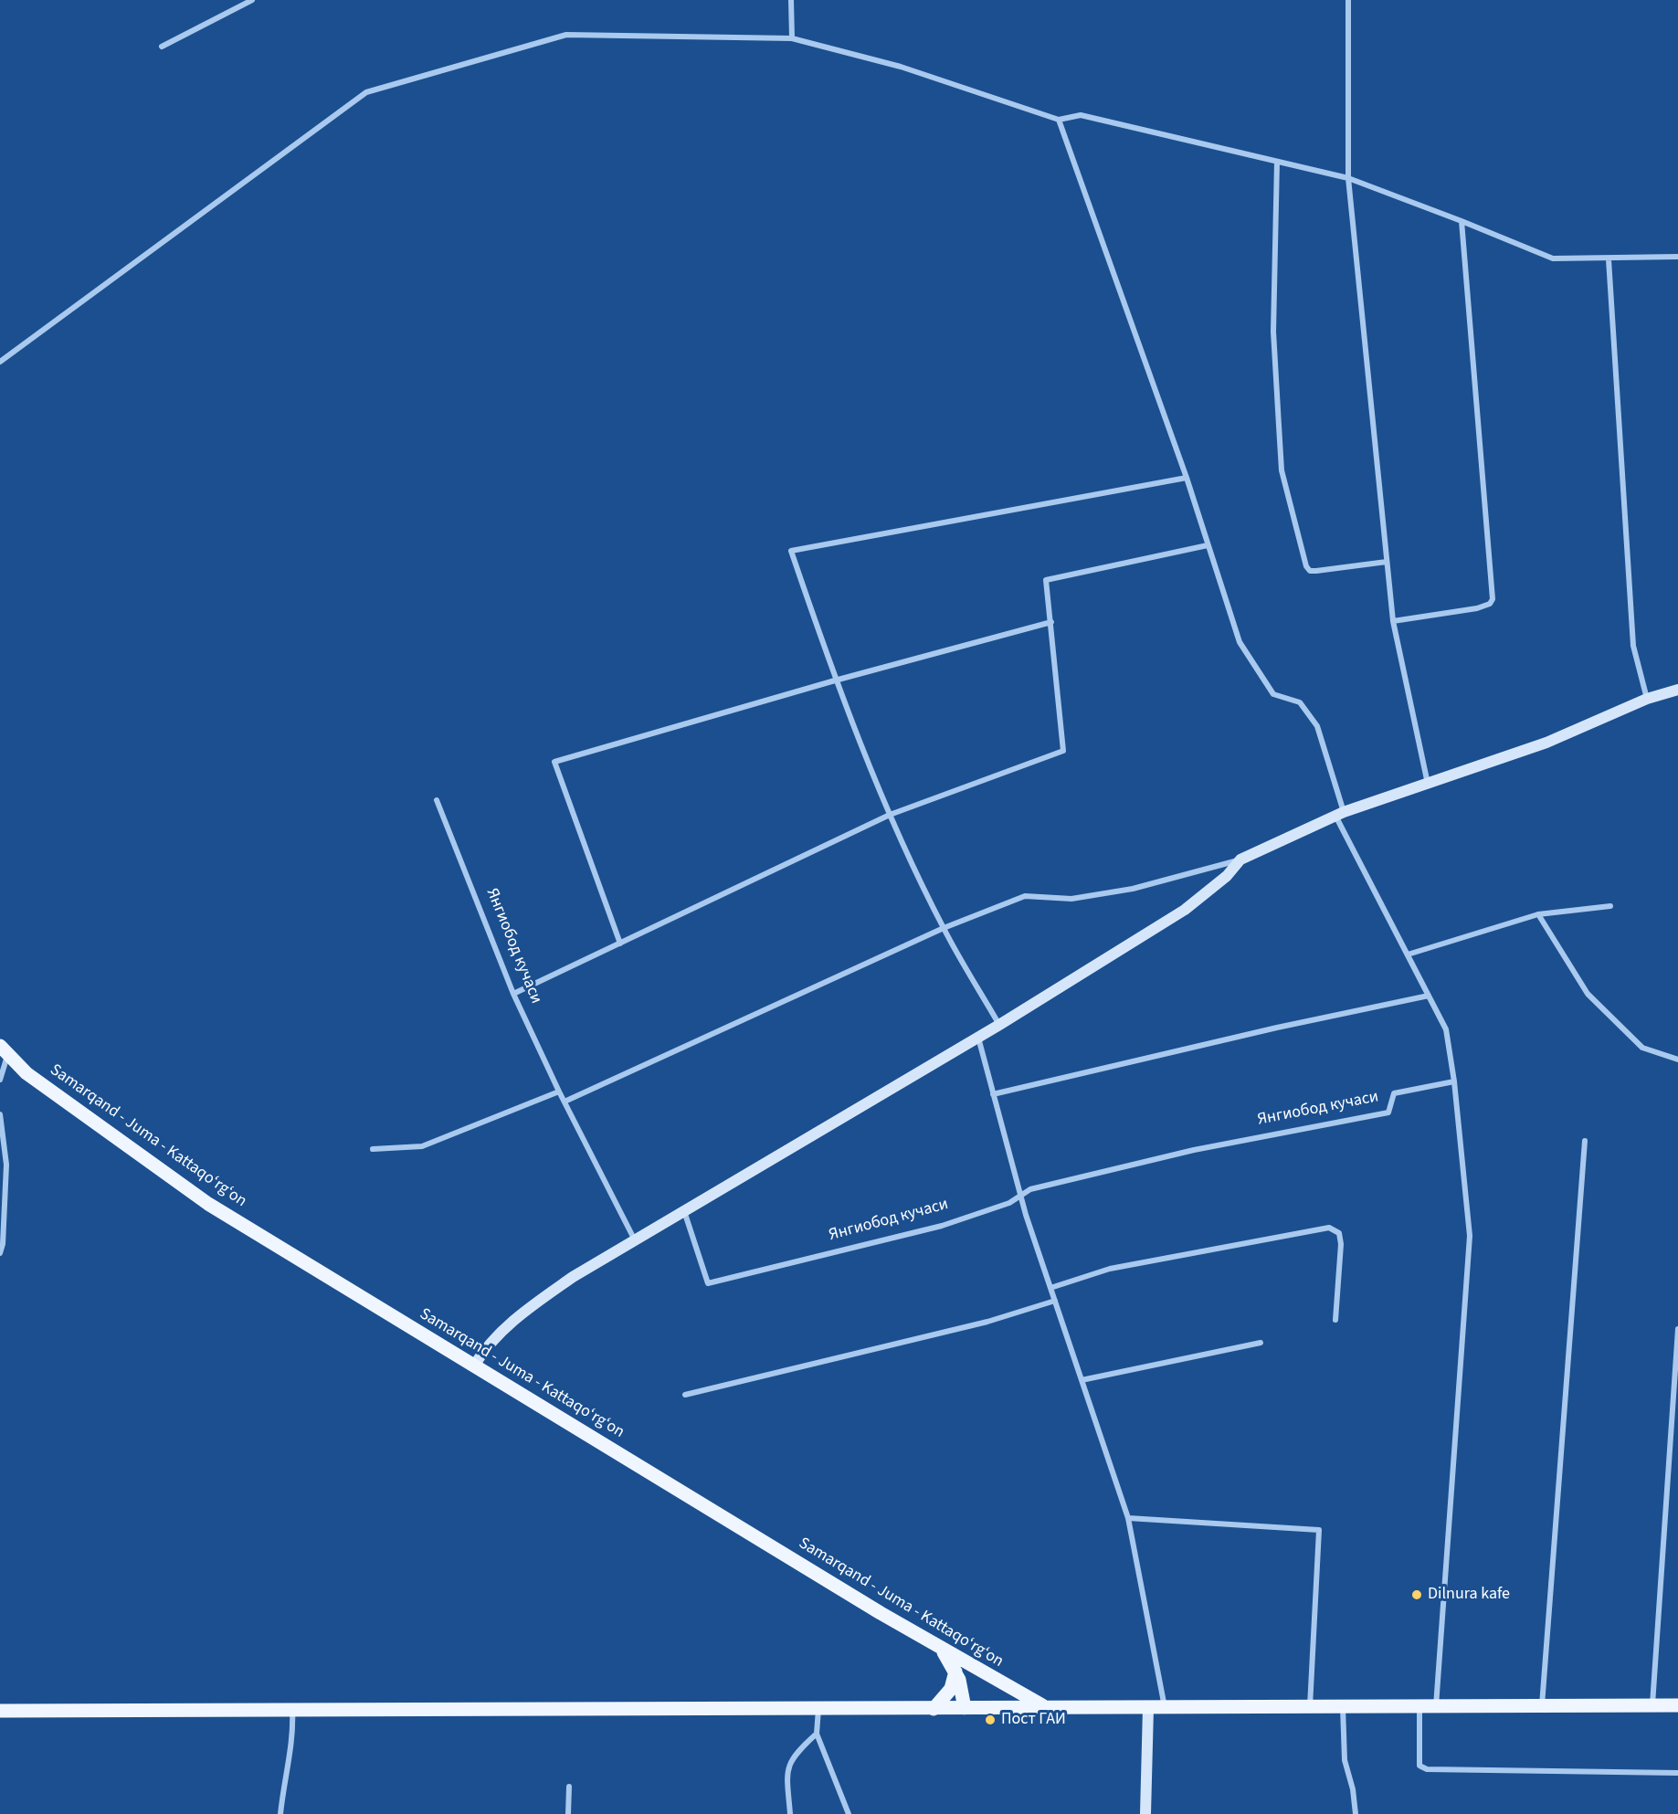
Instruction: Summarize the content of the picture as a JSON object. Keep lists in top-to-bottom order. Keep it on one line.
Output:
{"streets":{"main road":["Samarqand - Juma - Kattaqo‘rg‘on"],"street":["Янгиобод кучаси"]},"places":["Dilnura kafe","Пост ГАИ"]}
